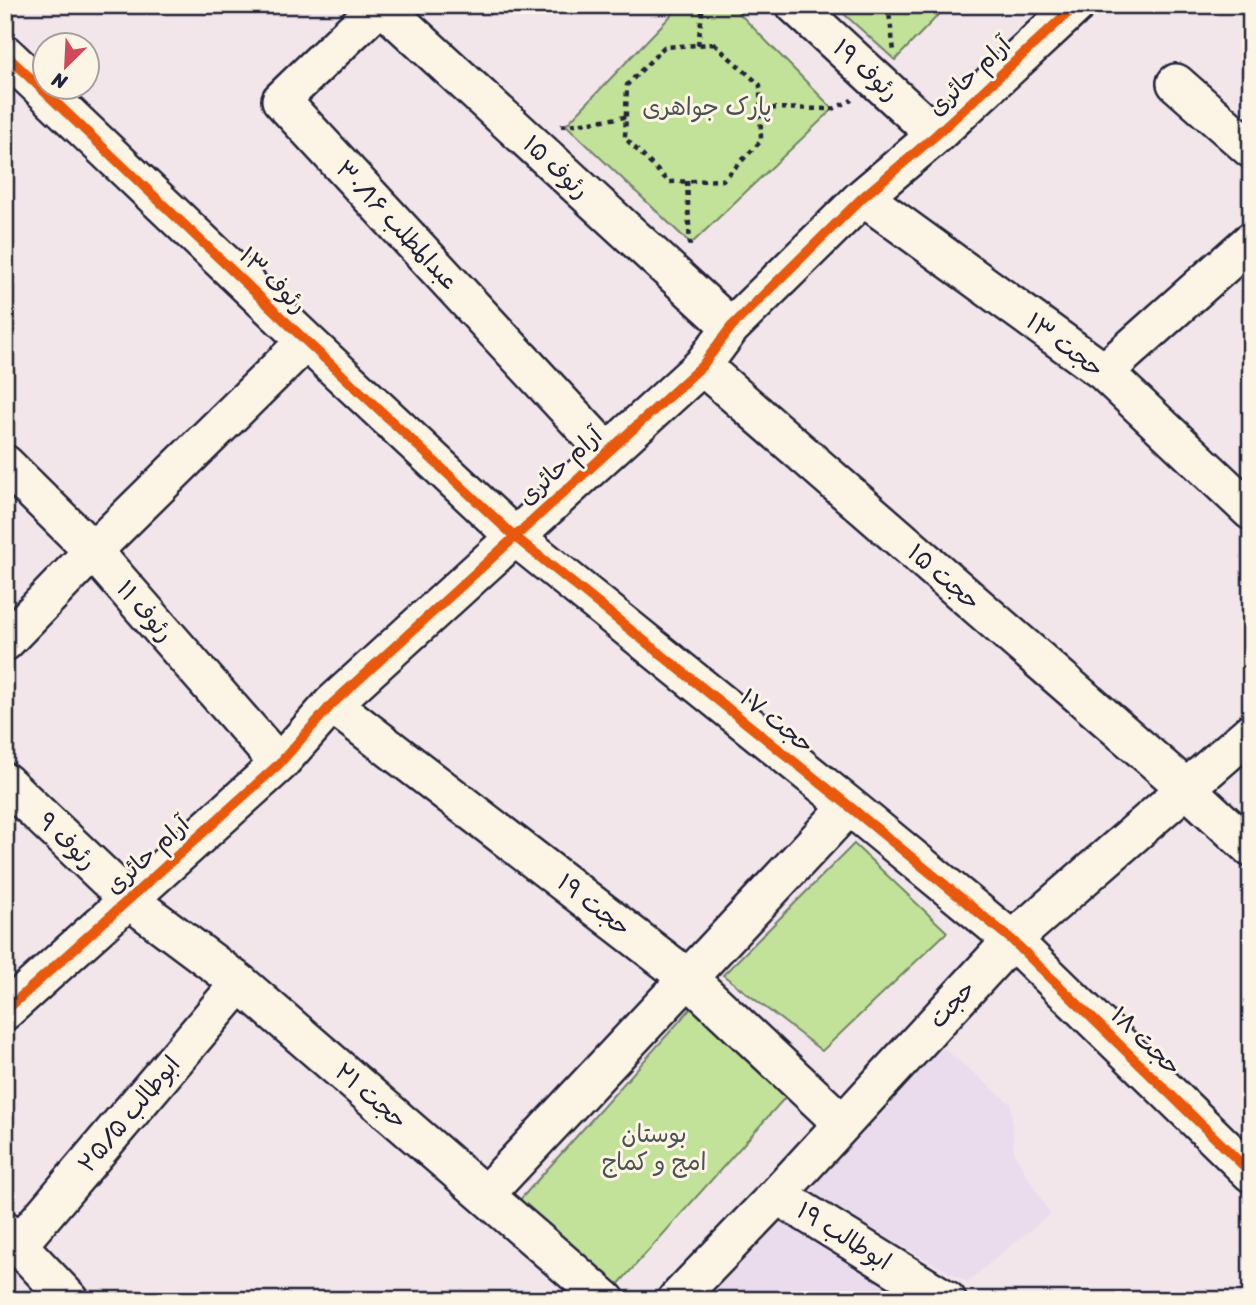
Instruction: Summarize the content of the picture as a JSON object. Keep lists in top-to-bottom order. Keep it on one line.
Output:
{"streets":{"street":["رئوف ۱۹","آرام حائری","رئوف ۱۵","عبدالمطلب ۳۰/۱۶","رئوف ۱۳","حجت ۱۳","حجت ۱۵","رئوف ۱۱","حجت ۱۷","رئوف ۹","حجت ۱۹","حجت","حجت ۱۸","حجت ۲۱","ابوطالب ۲۵/۵","ابوطالب ۱۹"]},"crossings":[["رئوف ۱۹","آرام حائری"],["آرام حائری","رئوف ۱۵"],["آرام حائری","عبدالمطلب ۳۰/۱۶"],["آرام حائری","رئوف ۱۳"],["آرام حائری","حجت ۱۳"],["آرام حائری","حجت ۱۵"],["آرام حائری","رئوف ۱۱"],["آرام حائری","حجت ۱۷"],["آرام حائری","رئوف ۹"],["آرام حائری","حجت ۱۹"],["آرام حائری","حجت ۲۱"],["رئوف ۱۵","عبدالمطلب ۳۰/۱۶"],["رئوف ۱۳","حجت ۱۷"],["حجت ۱۵","حجت"],["حجت ۱۷","حجت"],["حجت ۱۷","حجت ۱۸"],["رئوف ۹","حجت ۲۱"],["حجت ۱۹","حجت"],["حجت","حجت ۱۸"],["حجت","ابوطالب ۱۹"],["حجت ۲۱","ابوطالب ۲۵/۵"]],"parks":["پارک جواهری","بوستان امج و کماج"],"north":"bottom left"}
